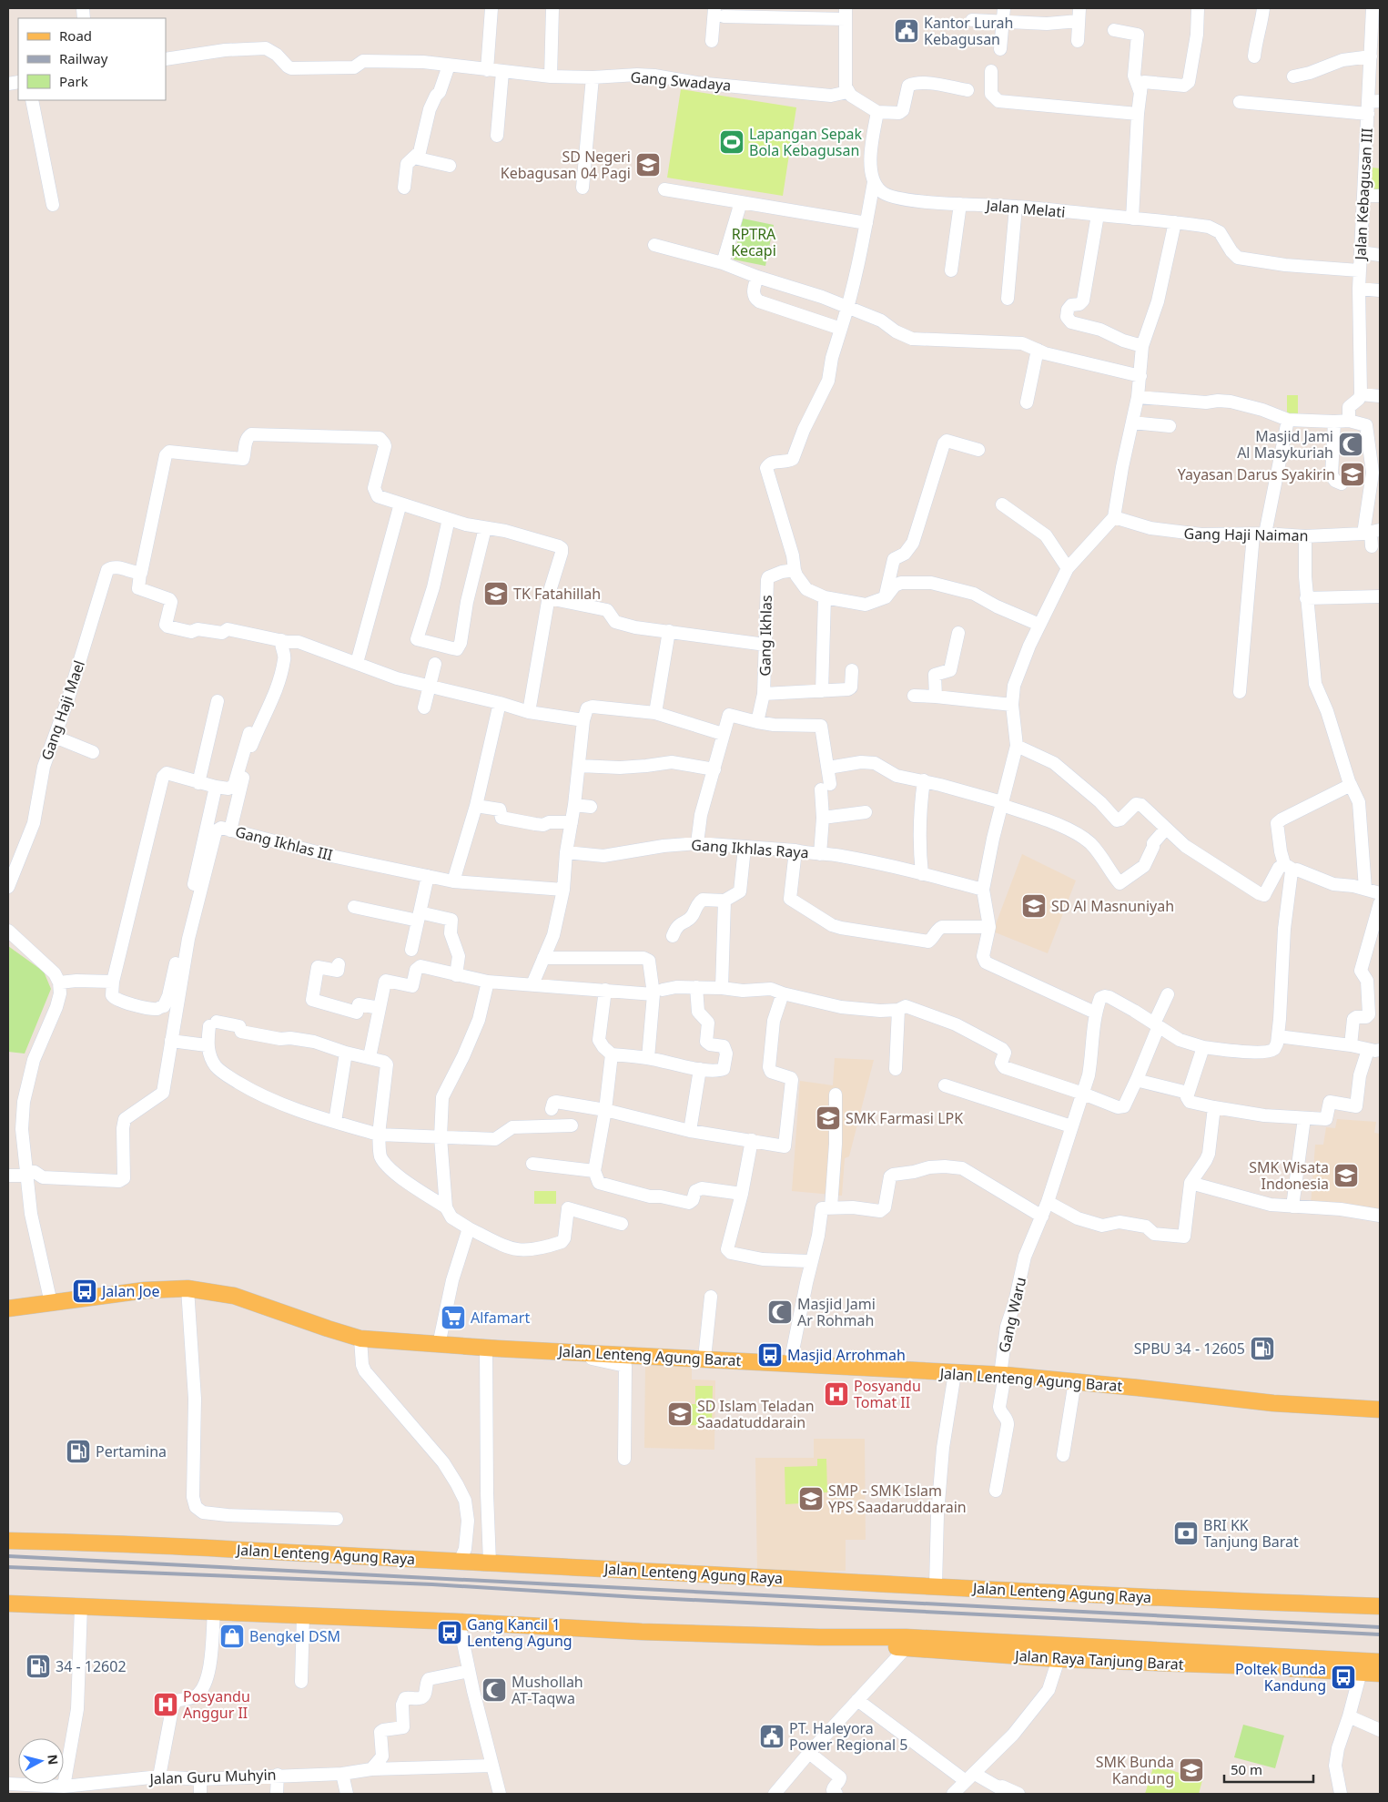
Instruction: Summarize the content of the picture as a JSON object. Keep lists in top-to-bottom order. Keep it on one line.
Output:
{"streets":{"main road":["Jalan Lenteng Agung Barat","Jalan Lenteng Agung Raya","Jalan Raya Tanjung Barat"],"street":["Gang Swadaya","Jalan Kebagusan III","Jalan Melati","Gang Haji Naiman","Gang Ikhlas","Gang Haji Mael","Gang Ikhlas III","Gang Ikhlas Raya","Gang Waru","Jalan Guru Muhyin"]},"crossings":[["Jalan Kebagusan III","Jalan Melati"],["Gang Waru","Jalan Lenteng Agung Barat"]],"parks":["RPTRA Kecapi"],"places":{"public building":["Kantor Lurah Kebagusan","PT. Haleyora Power Regional 5"],"sports":["Lapangan Sepak Bola Kebagusan"],"school or university":["SD Negeri Kebagusan 04 Pagi","Yayasan Darus Syakirin","TK Fatahillah","SD Al Masnuniyah","SMK Farmasi LPK","SMK Wisata Indonesia","SD Islam Teladan Saadatuddarain","SMP - SMK Islam YPS Saadaruddarain","SMK Bunda Kandung"],"mosque":["Masjid Jami Al Masykuriah","Masjid Jami Ar Rohmah","Mushollah AT-Taqwa"],"bus stop":["Jalan Joe","Masjid Arrohmah","Gang Kancil 1 Lenteng Agung","Poltek Bunda Kandung"],"supermarket":["Alfamart"],"fuel station":["SPBU 34 - 12605","Pertamina","34 - 12602"],"hospital":["Posyandu Tomat II","Posyandu Anggur II"],"bank":["BRI KK Tanjung Barat"],"shop":["Bengkel DSM"]},"legend":["Road","Railway","Park"],"scale_bar":"50 m","north":"right"}
